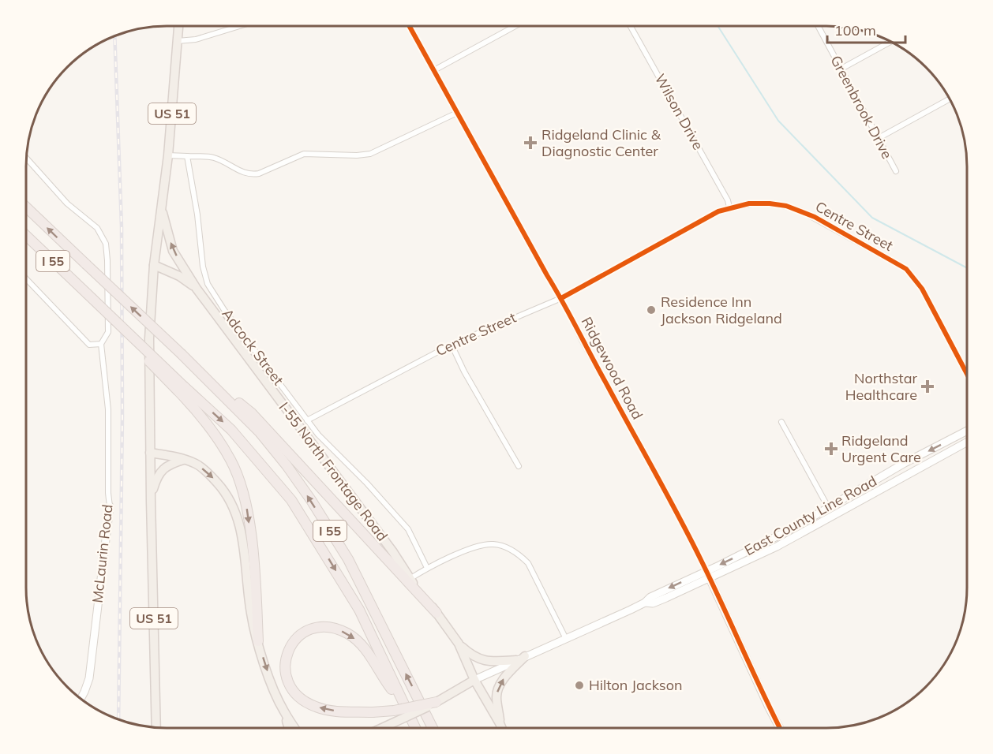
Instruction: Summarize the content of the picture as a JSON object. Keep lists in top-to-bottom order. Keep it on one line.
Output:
{"streets":{"highway":["I 55"],"main road":["US 51","Ridgewood Road","I-55 North Frontage Road","East County Line Road","McLaurin Road"],"street":["Greenbrook Drive","Wilson Drive","Centre Street","Adcock Street"]},"crossings":[["Wilson Drive","Centre Street"],["US 51","I-55 North Frontage Road"],["Centre Street","Adcock Street"],["Centre Street","Ridgewood Road"],["Ridgewood Road","East County Line Road"],["I-55 North Frontage Road","East County Line Road"]],"places":{"health":["Ridgeland Clinic & Diagnostic Center","Northstar Healthcare","Ridgeland Urgent Care"],"other":["Residence Inn Jackson Ridgeland","Hilton Jackson"]},"scale_bar":"100 m"}
